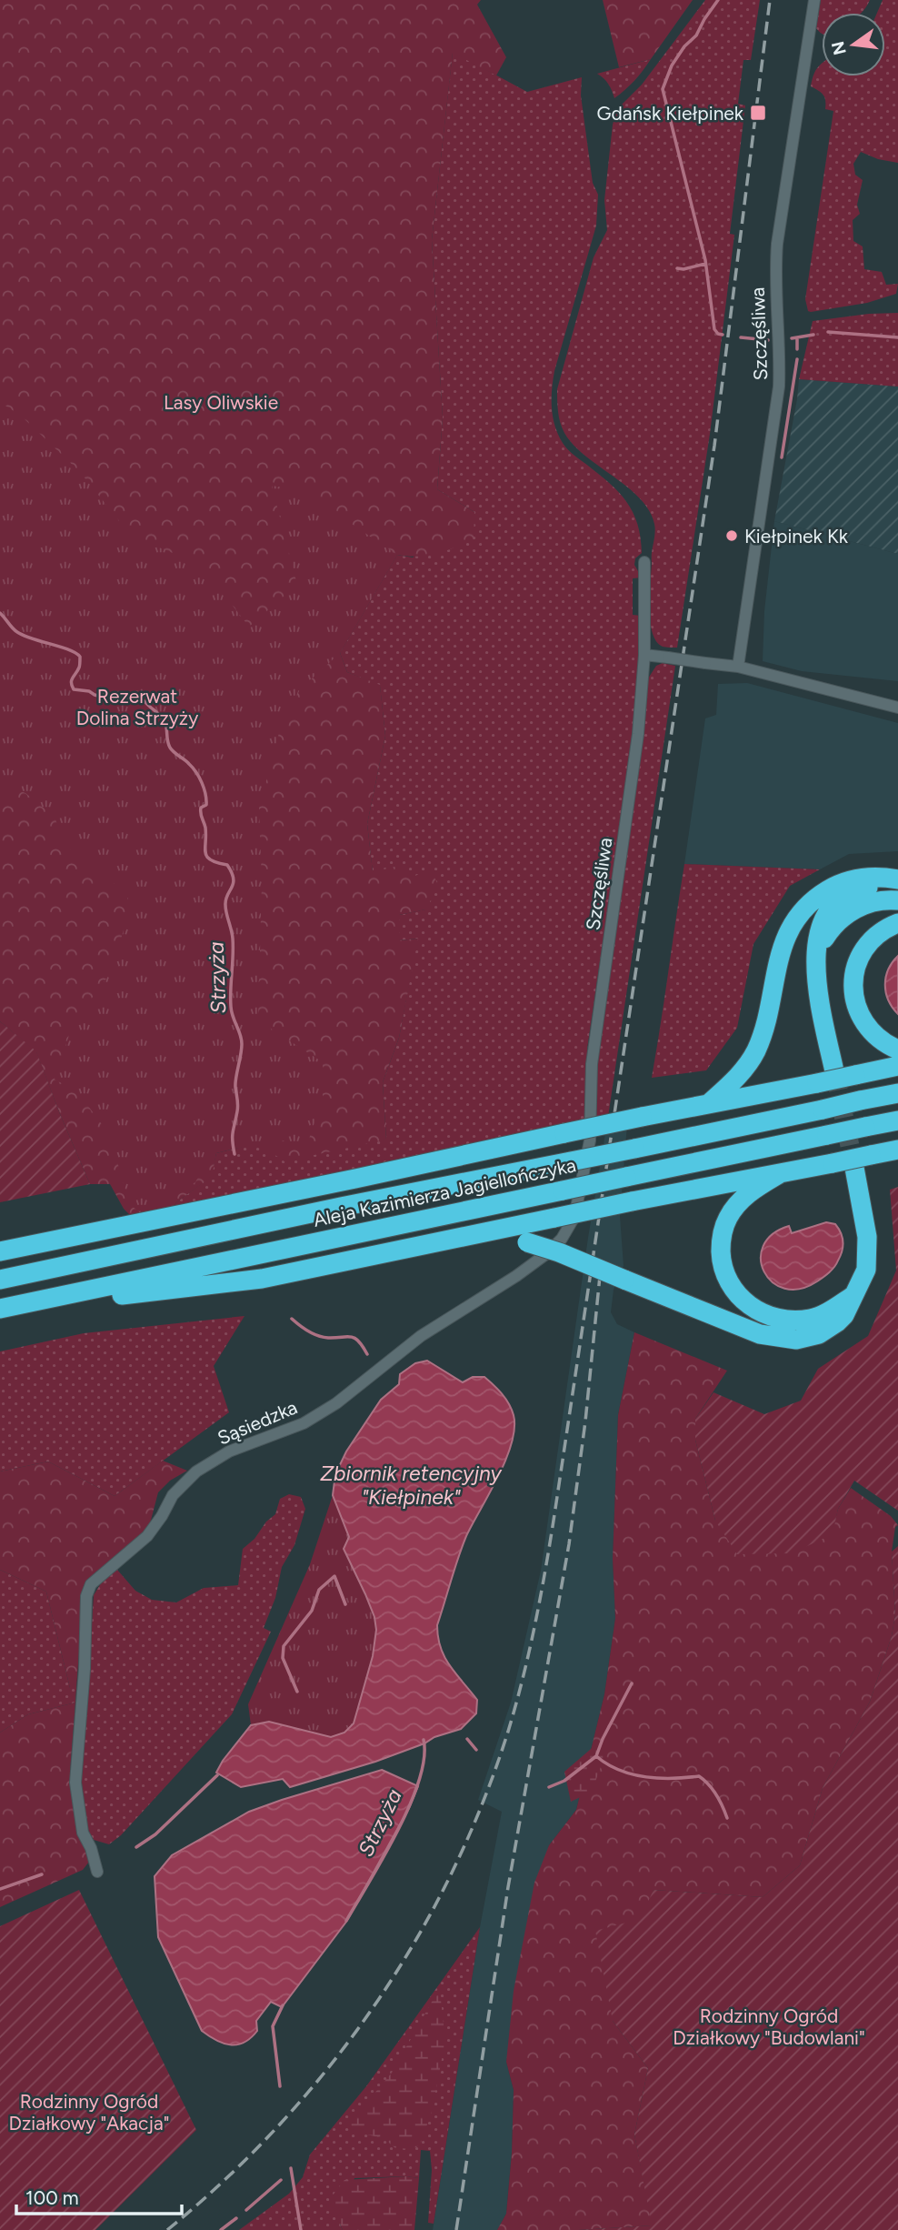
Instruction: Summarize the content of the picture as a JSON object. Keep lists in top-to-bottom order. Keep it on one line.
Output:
{"streets":{"highway":["Aleja Kazimierza Jagiellończyka"],"street":["Szczęśliwa","Sąsiedzka"]},"crossings":[["Szczęśliwa","Sąsiedzka"]],"water":["Strzyża","Zbiornik retencyjny \"Kiełpinek\""],"parks":["Lasy Oliwskie","Rezerwat Dolina Strzyży","Rodzinny Ogród Działkowy \"Budowlani\"","Rodzinny Ogród Działkowy \"Akacja\""],"places":{"transit":["Gdańsk Kiełpinek"],"other":["Kiełpinek Kk"]},"scale_bar":"100 m","north":"left"}
